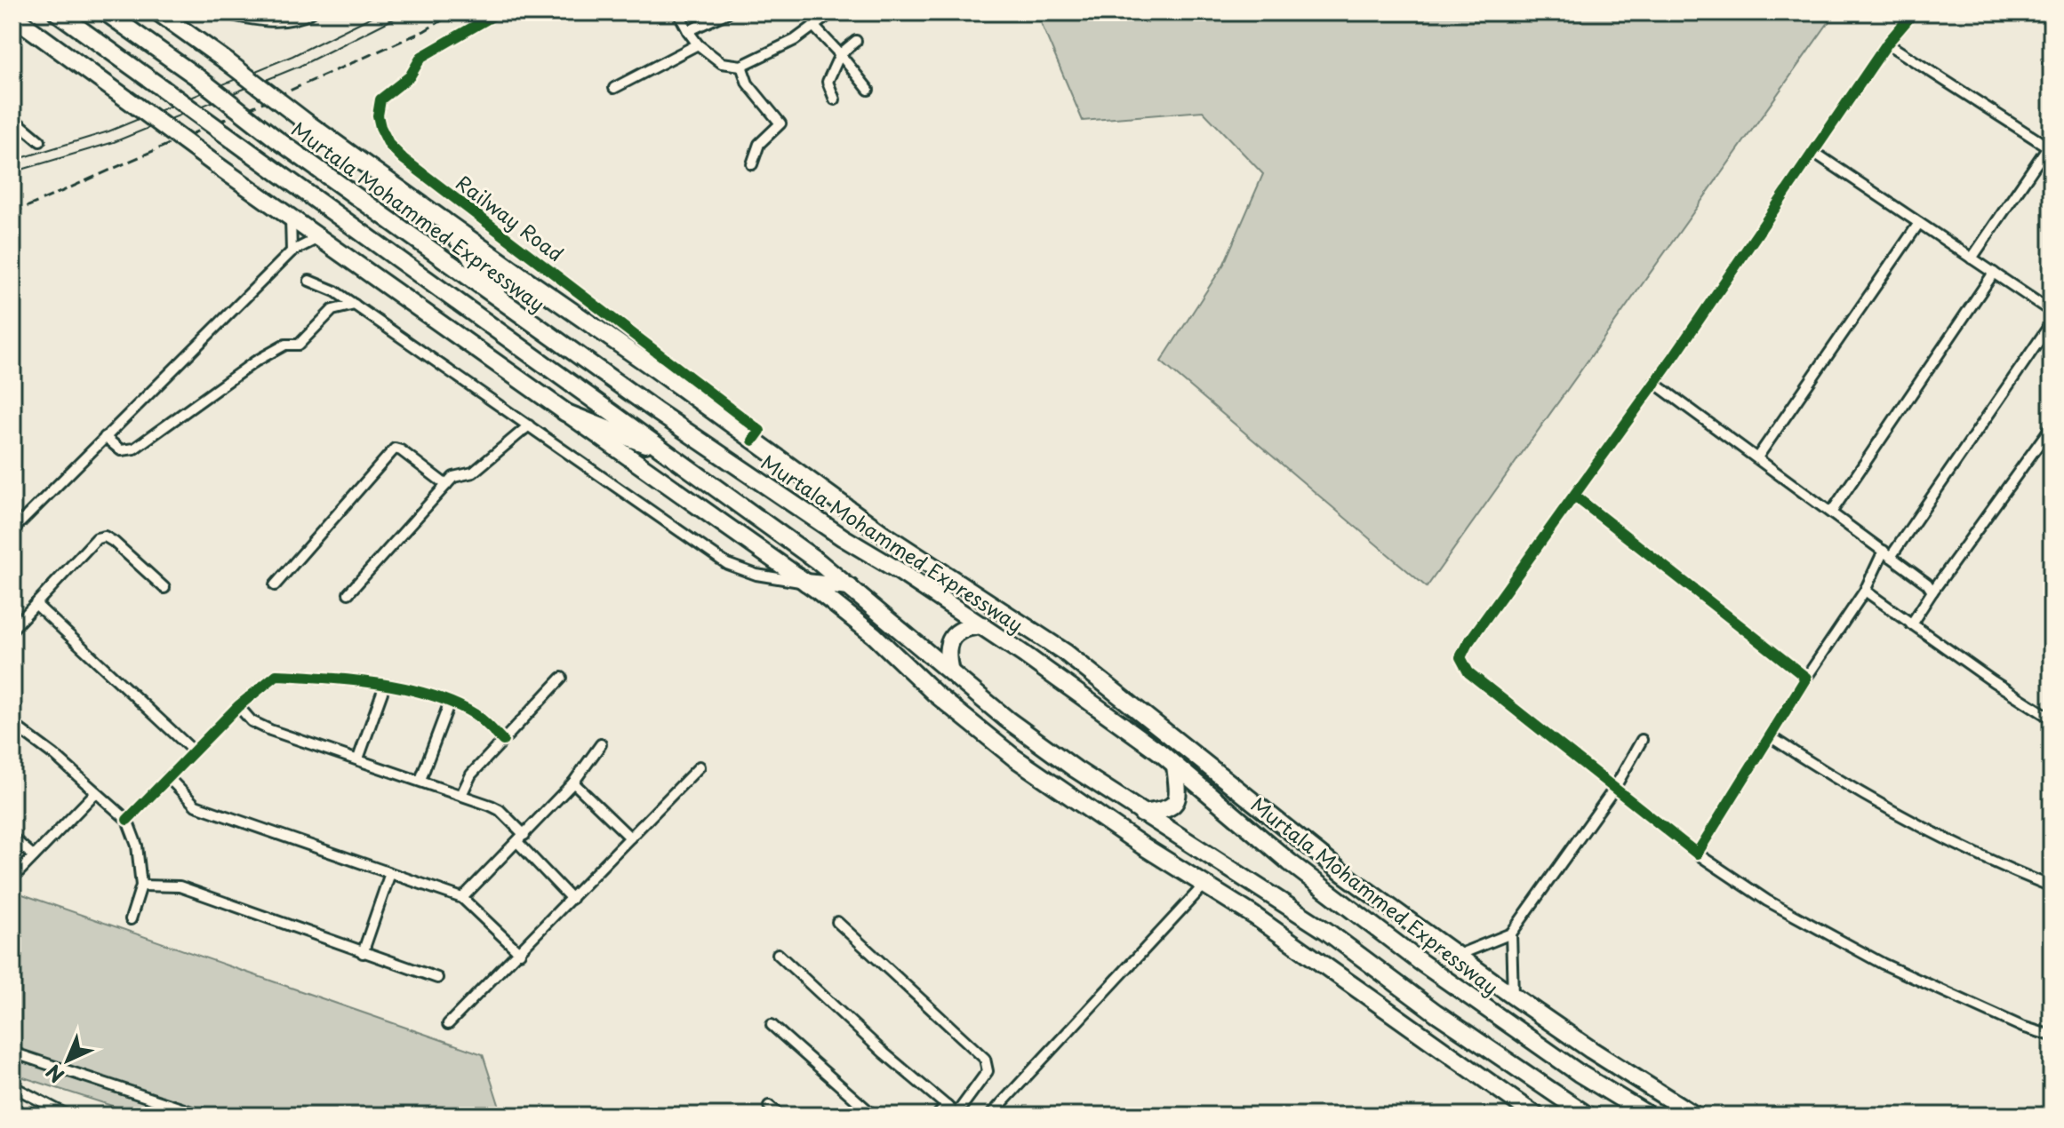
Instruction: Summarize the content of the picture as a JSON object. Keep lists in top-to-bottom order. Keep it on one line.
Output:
{"streets":{"highway":["Murtala Mohammed Expressway"],"street":["Railway Road"]},"crossings":[["Murtala Mohammed Expressway","Railway Road"]],"north":"bottom left"}
